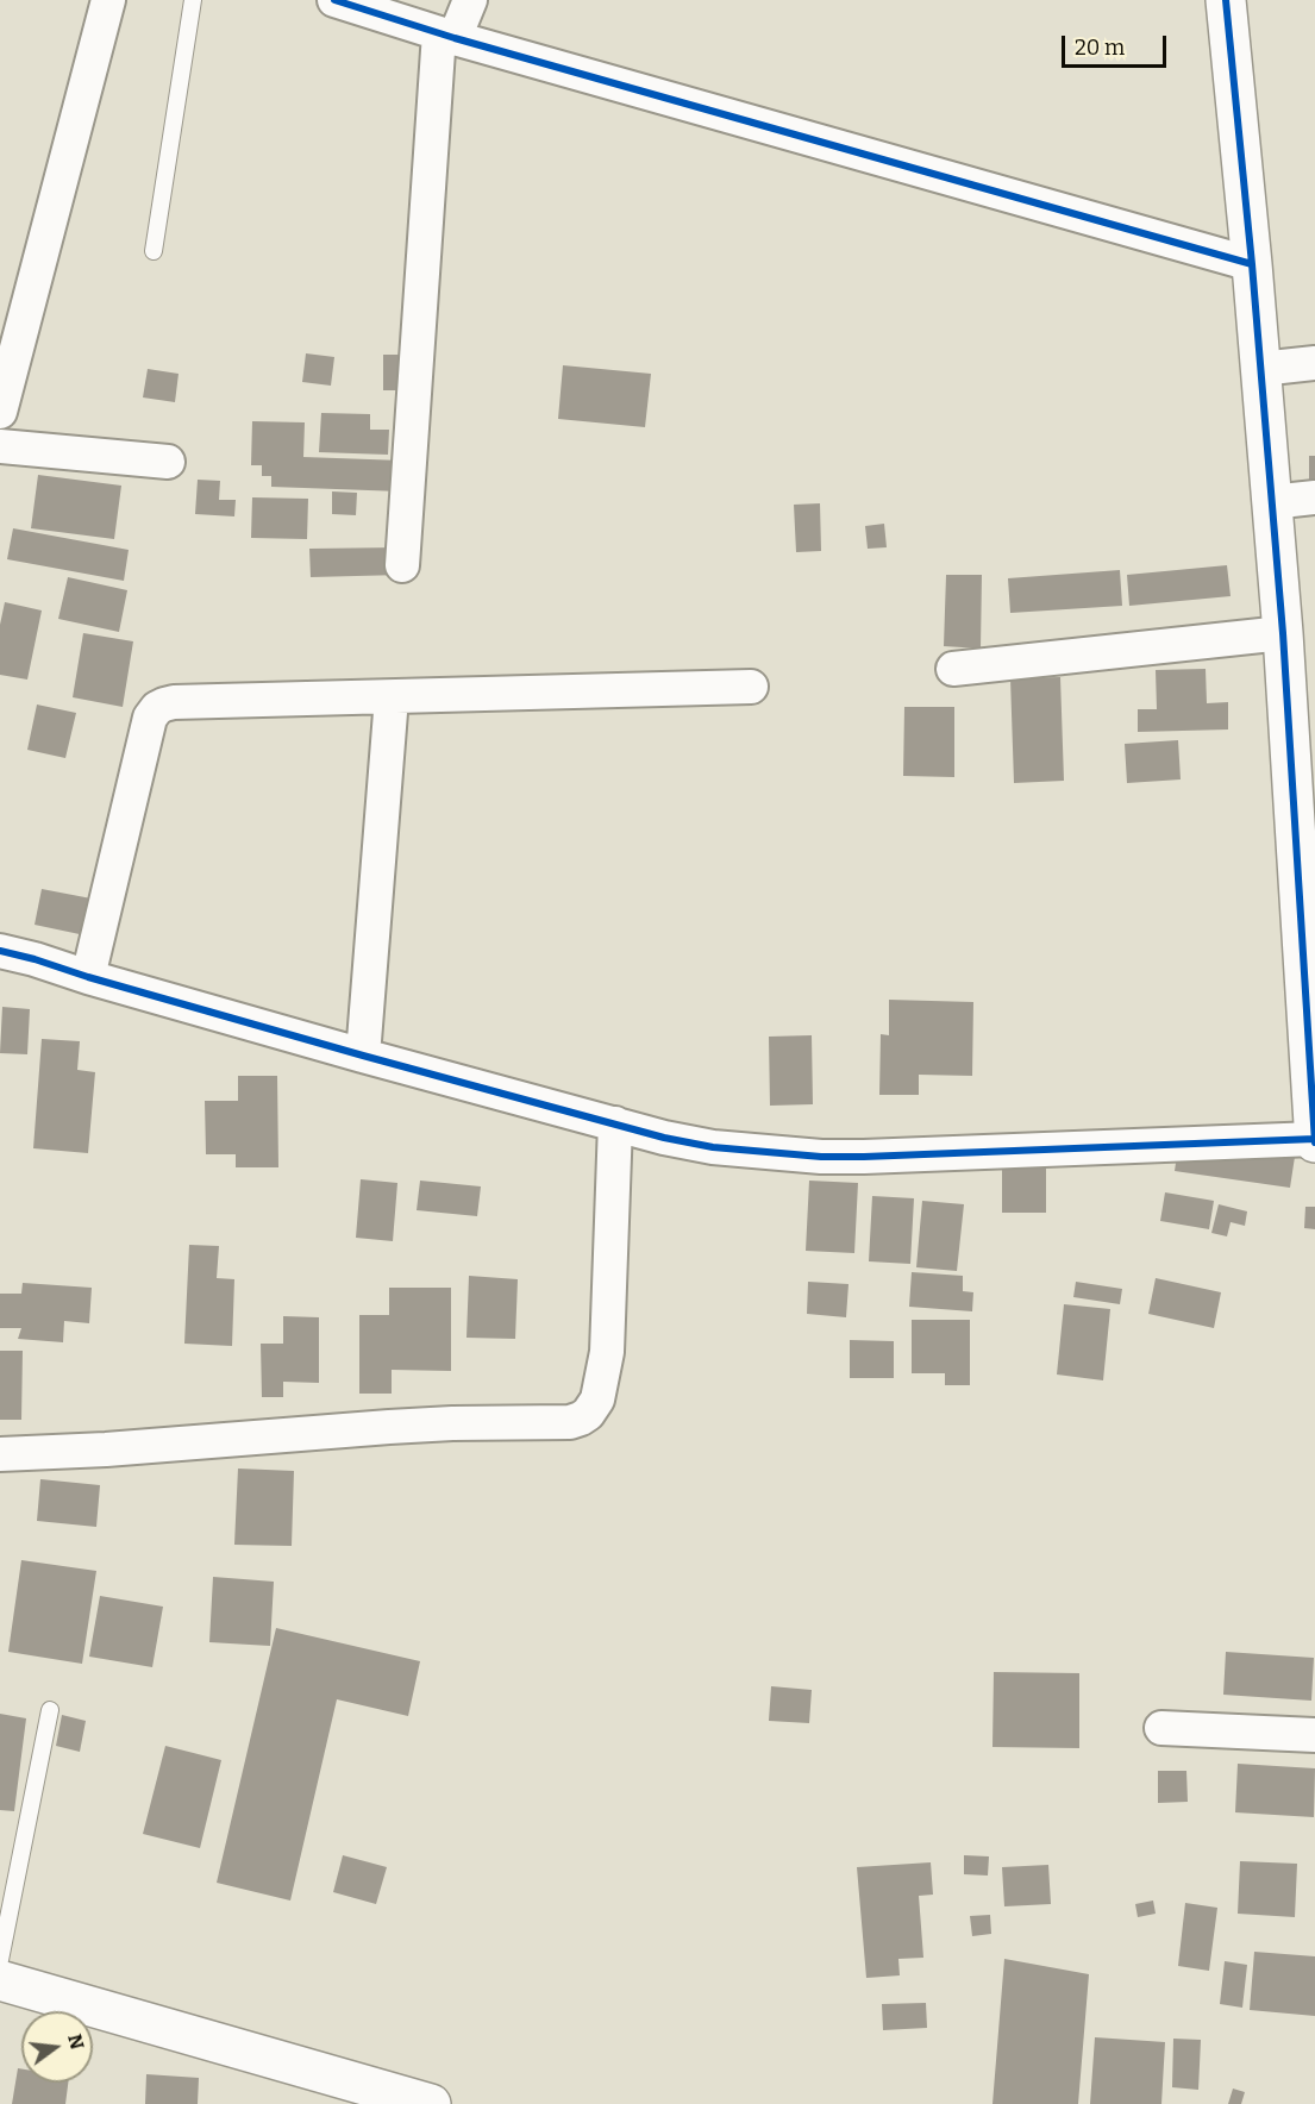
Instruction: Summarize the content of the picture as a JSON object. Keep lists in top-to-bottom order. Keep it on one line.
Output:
{"scale_bar":"20 m","north":"right"}
